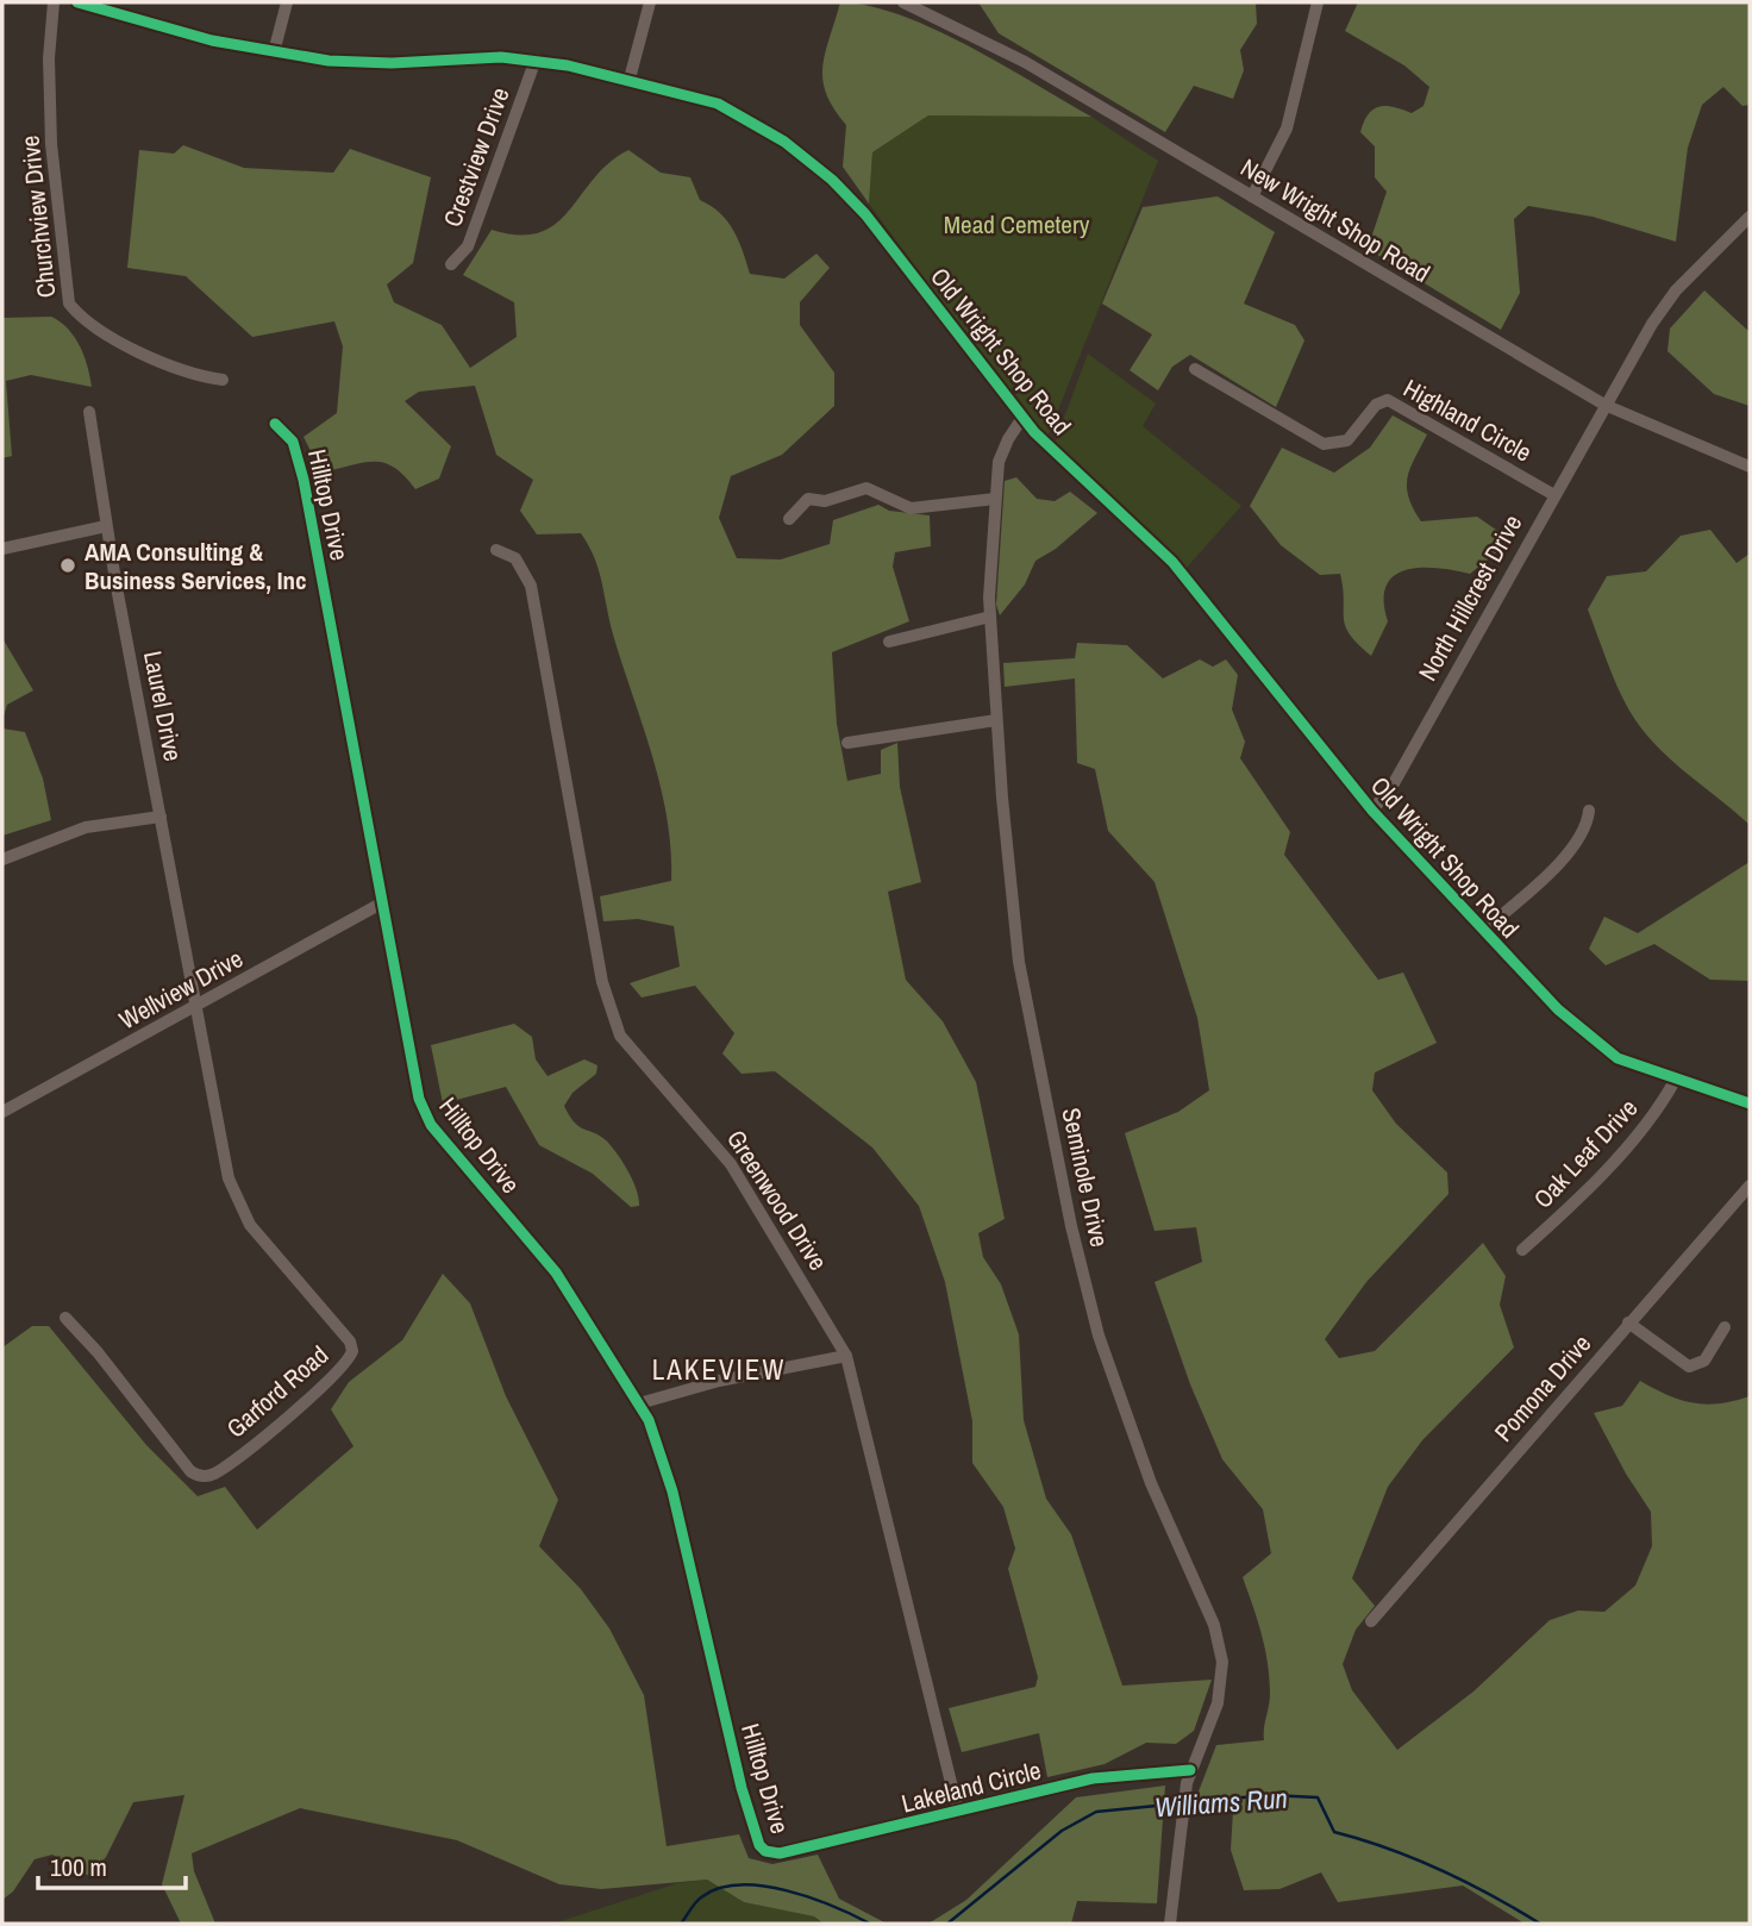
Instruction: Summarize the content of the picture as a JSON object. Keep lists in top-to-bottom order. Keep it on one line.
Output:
{"streets":{"street":["Crestview Drive","Churchview Drive","New Wright Shop Road","Old Wright Shop Road","Highland Circle","Hilltop Drive","North Hillcrest Drive","Laurel Drive","Wellview Drive","Oak Leaf Drive","Seminole Drive","Greenwood Drive","Pomona Drive","Garford Road","Lakeland Circle"]},"crossings":[["Crestview Drive","Old Wright Shop Road"],["New Wright Shop Road","North Hillcrest Drive"],["Old Wright Shop Road","North Hillcrest Drive"],["Old Wright Shop Road","Oak Leaf Drive"],["Old Wright Shop Road","Seminole Drive"],["Highland Circle","North Hillcrest Drive"],["Hilltop Drive","Wellview Drive"],["Hilltop Drive","Lakeland Circle"],["Laurel Drive","Wellview Drive"],["Laurel Drive","Garford Road"],["Wellview Drive","Garford Road"],["Seminole Drive","Lakeland Circle"],["Greenwood Drive","Lakeland Circle"]],"districts":["LAKEVIEW"],"water":["Williams Run"],"parks":["Mead Cemetery"],"places":["AMA Consulting & Business Services, Inc"],"scale_bar":"100 m"}
